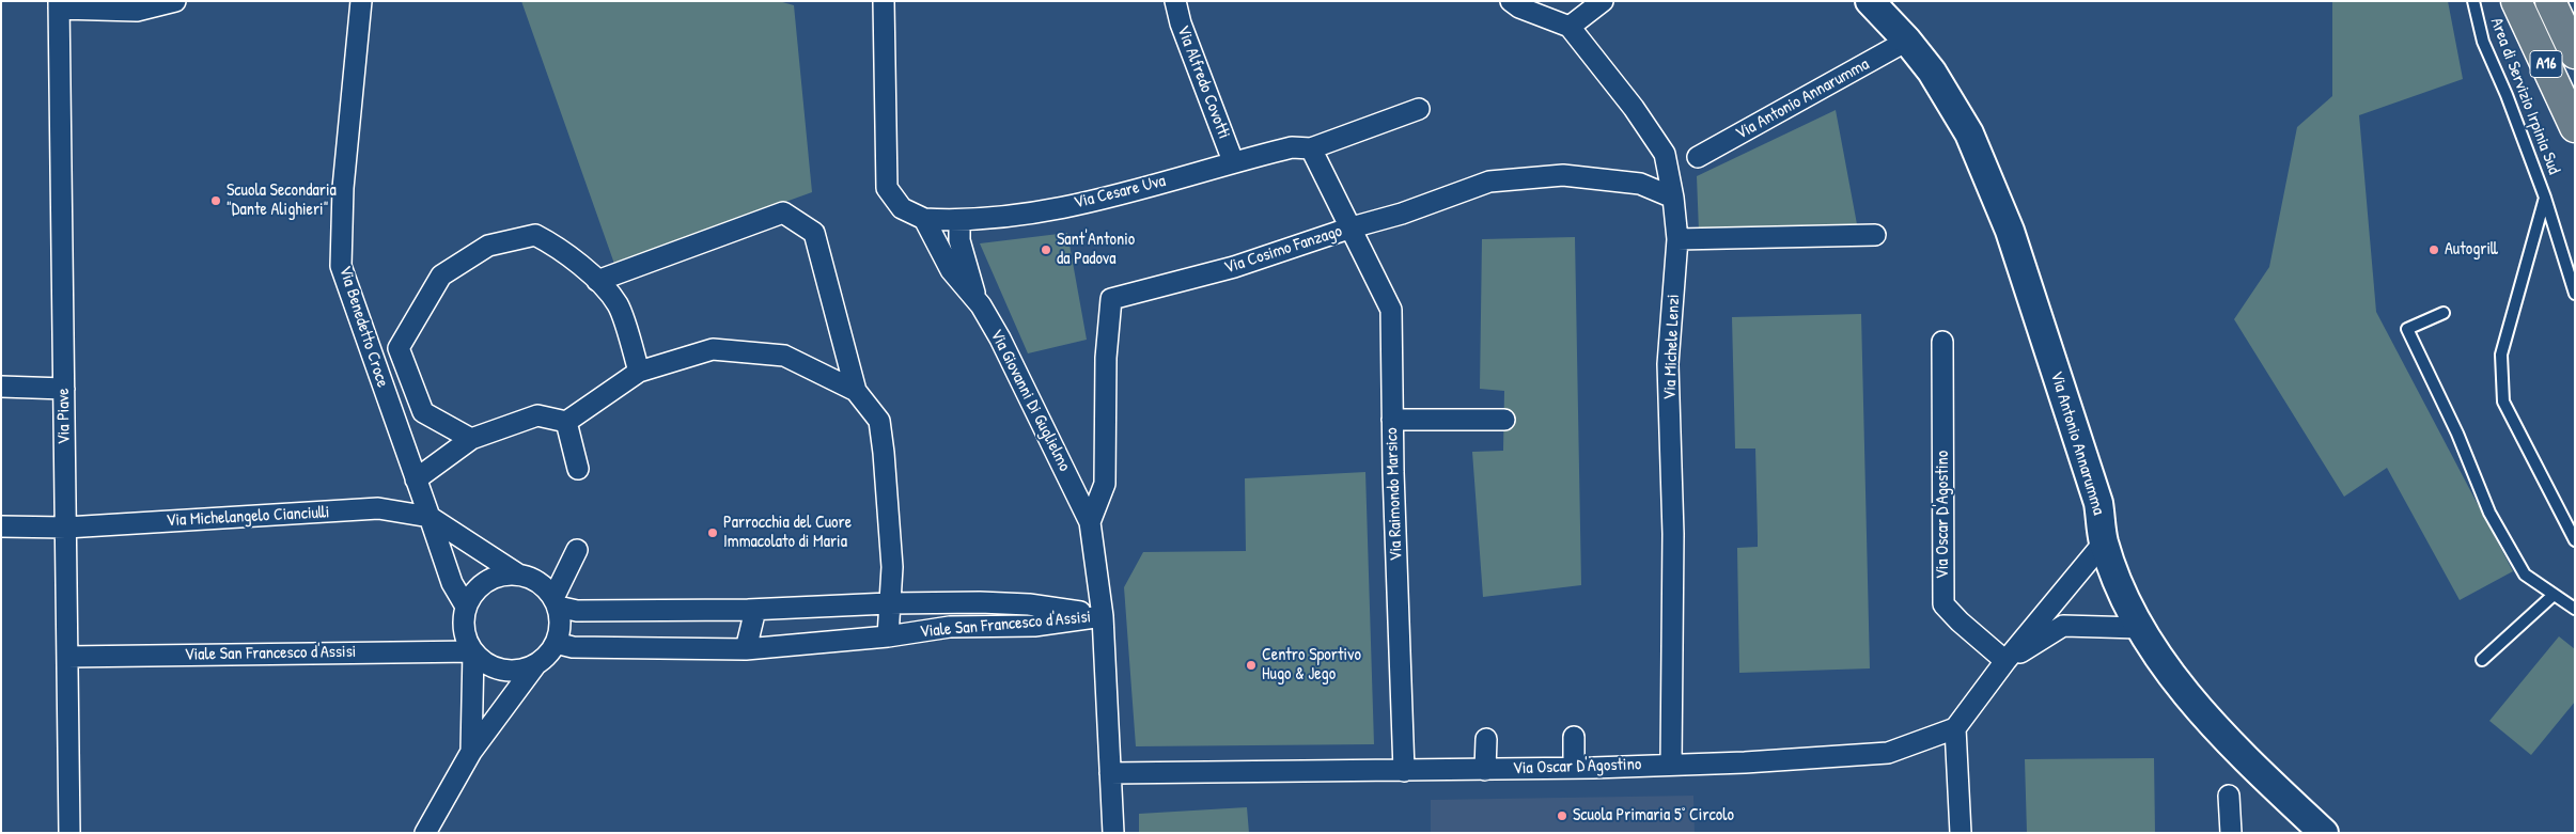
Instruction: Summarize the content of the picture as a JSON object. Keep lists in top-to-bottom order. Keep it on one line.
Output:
{"streets":{"highway":["A16"],"main road":["Via Antonio Annarumma"],"street":["Via Alfredo Covotti","Via Cesare Uva","Via Cosimo Fanzago","Via Benedetto Croce","Via Michele Lenzi","Via Giovanni Di Guglielmo","Via Piave","Via Raimondo Marsico","Via Oscar D'Agostino","Via Michelangelo Cianciulli","Viale San Francesco d'Assisi"],"lane":["Area di Servizio Irpinia Sud"]},"crossings":[["Via Alfredo Covotti","Via Cesare Uva"],["Via Cesare Uva","Via Giovanni Di Guglielmo"],["Via Cosimo Fanzago","Via Michele Lenzi"],["Via Cosimo Fanzago","Via Giovanni Di Guglielmo"],["Via Cosimo Fanzago","Via Raimondo Marsico"],["Via Benedetto Croce","Via Michelangelo Cianciulli"],["Via Benedetto Croce","Viale San Francesco d'Assisi"],["Via Michele Lenzi","Via Oscar D'Agostino"],["Via Giovanni Di Guglielmo","Via Oscar D'Agostino"],["Via Giovanni Di Guglielmo","Viale San Francesco d'Assisi"],["Via Piave","Via Michelangelo Cianciulli"],["Via Piave","Viale San Francesco d'Assisi"],["Via Raimondo Marsico","Via Oscar D'Agostino"]],"places":["Scuola Secondaria \"Dante Alighieri\"","Sant'Antonio da Padova","Autogrill","Parrocchia del Cuore Immacolato di Maria","Centro Sportivo Hugo & Jego","Scuola Primaria 5° Circolo"]}
